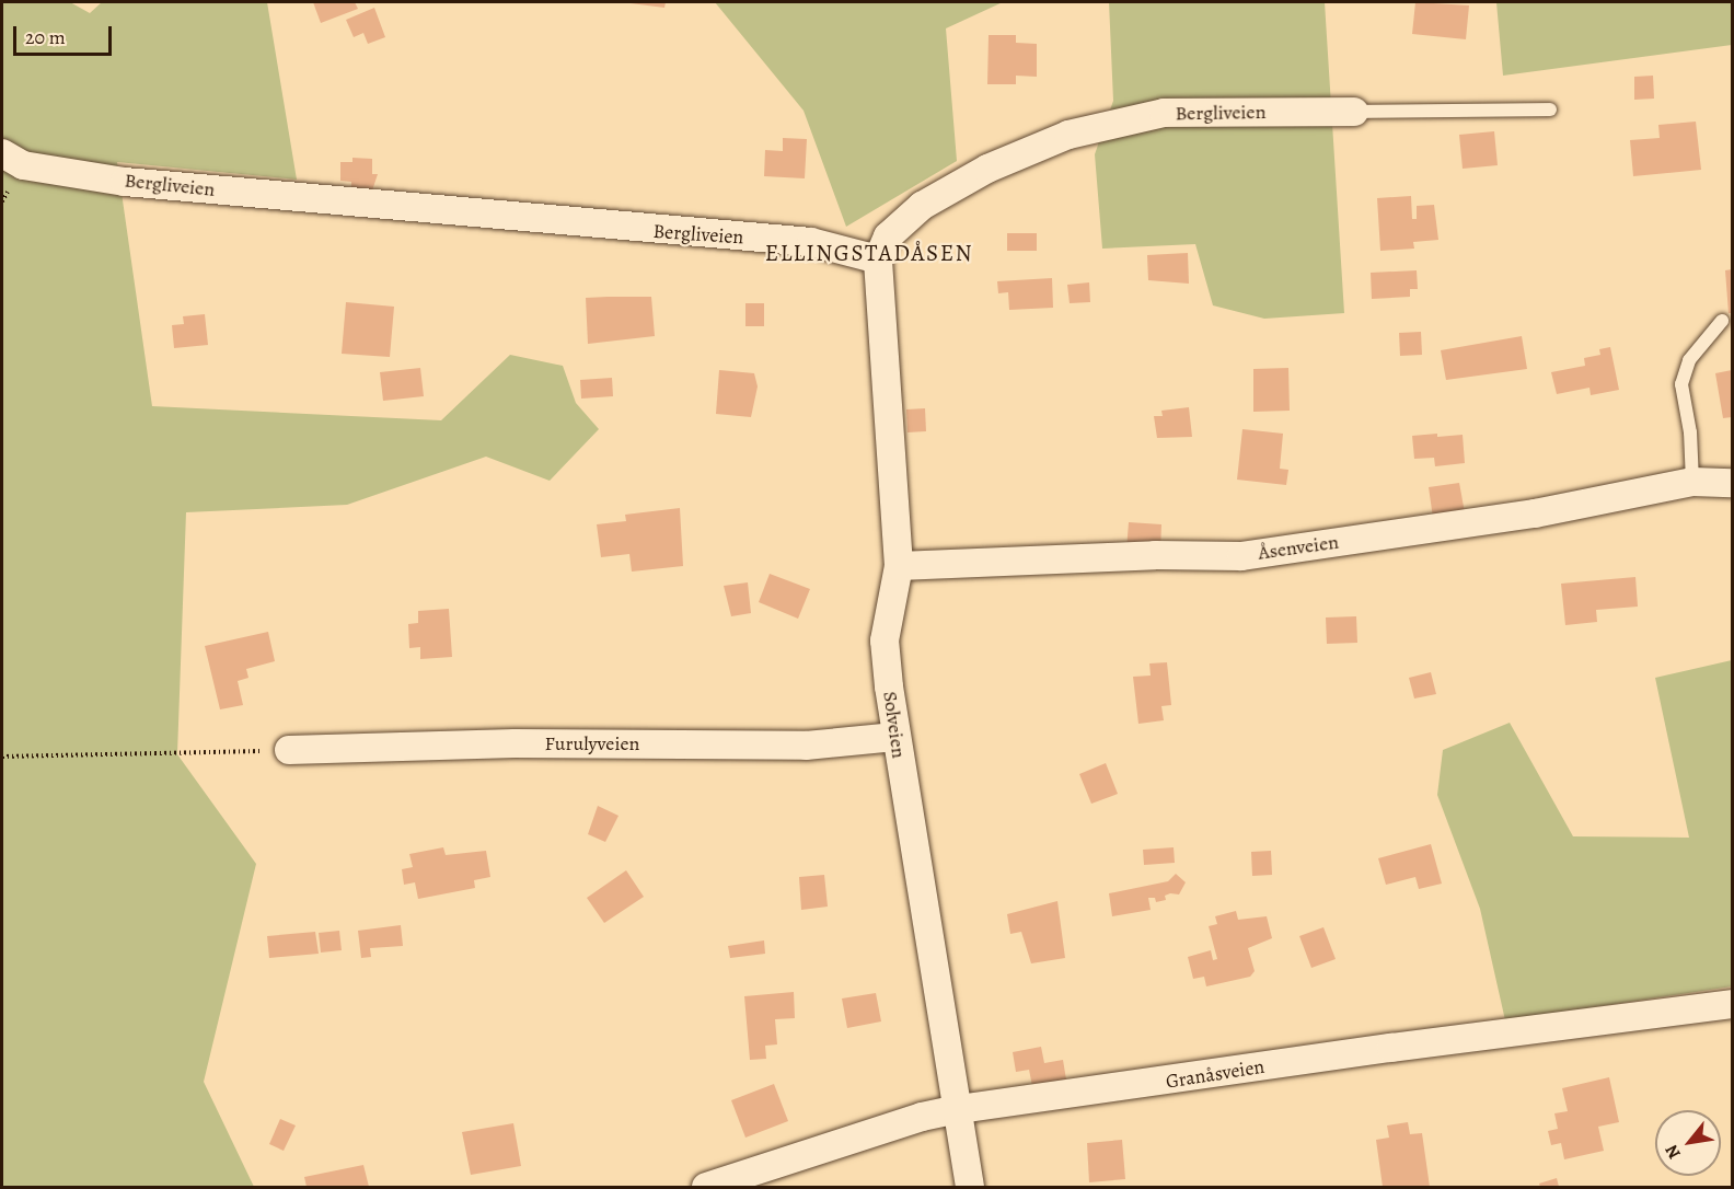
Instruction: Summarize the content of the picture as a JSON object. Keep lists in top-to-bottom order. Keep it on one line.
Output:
{"streets":{"street":["Bergliveien","Åsenveien","Solveien","Furulyveien","Granåsveien"]},"crossings":[["Bergliveien","Solveien"],["Åsenveien","Solveien"],["Solveien","Furulyveien"],["Solveien","Granåsveien"]],"districts":["ELLINGSTADÅSEN"],"scale_bar":"20 m","north":"bottom left"}
